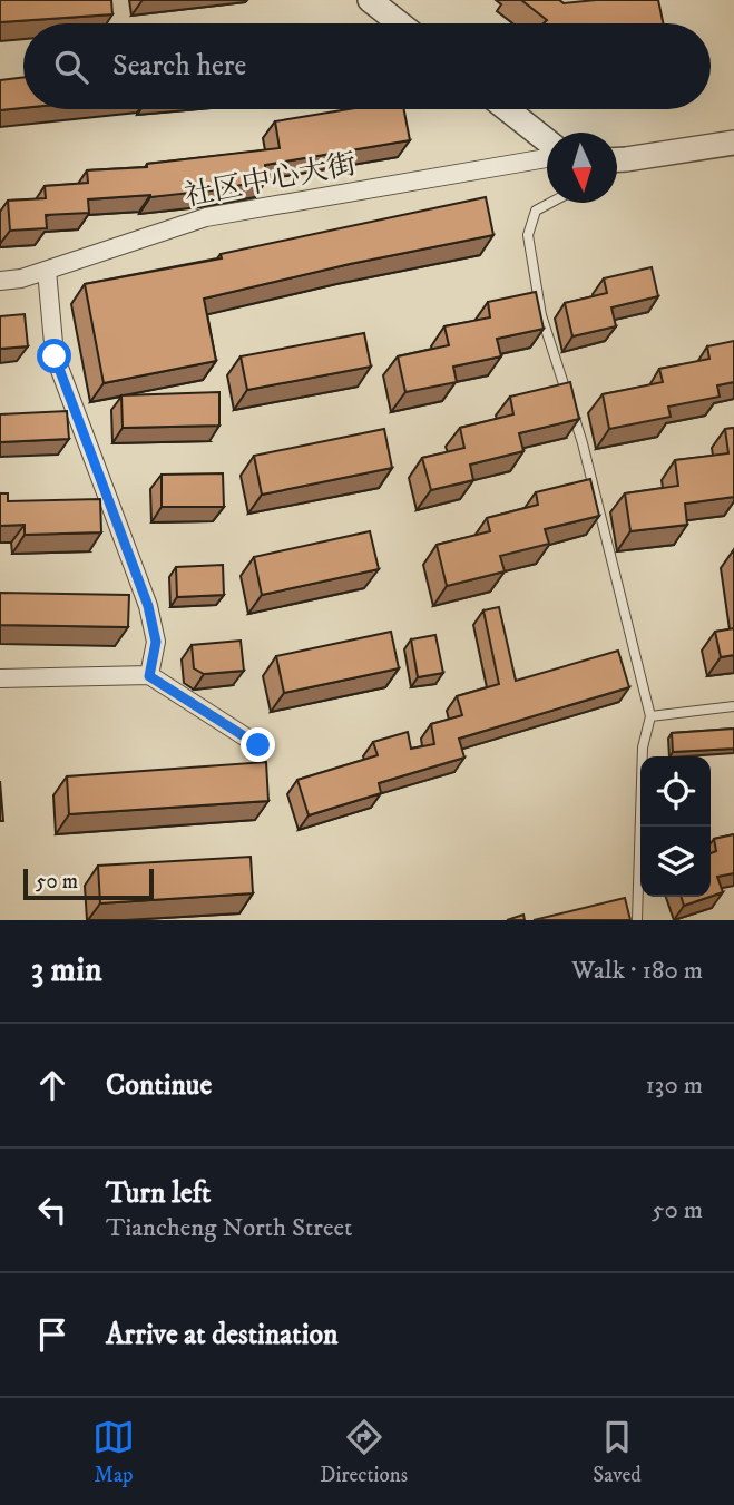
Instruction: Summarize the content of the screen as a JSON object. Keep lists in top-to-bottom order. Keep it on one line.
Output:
{"streets":{"street":["社区中心大街"]},"scale_bar":"50 m","north":"bottom","page":{"search":"Search here","scale":"50 m","heading":["3 min","Walk · 180 m"],"list":[["Continue","130 m"],["Turn left","Tiancheng North Street","50 m"],"Arrive at destination"],"nav":["Map","Directions","Saved"]}}
